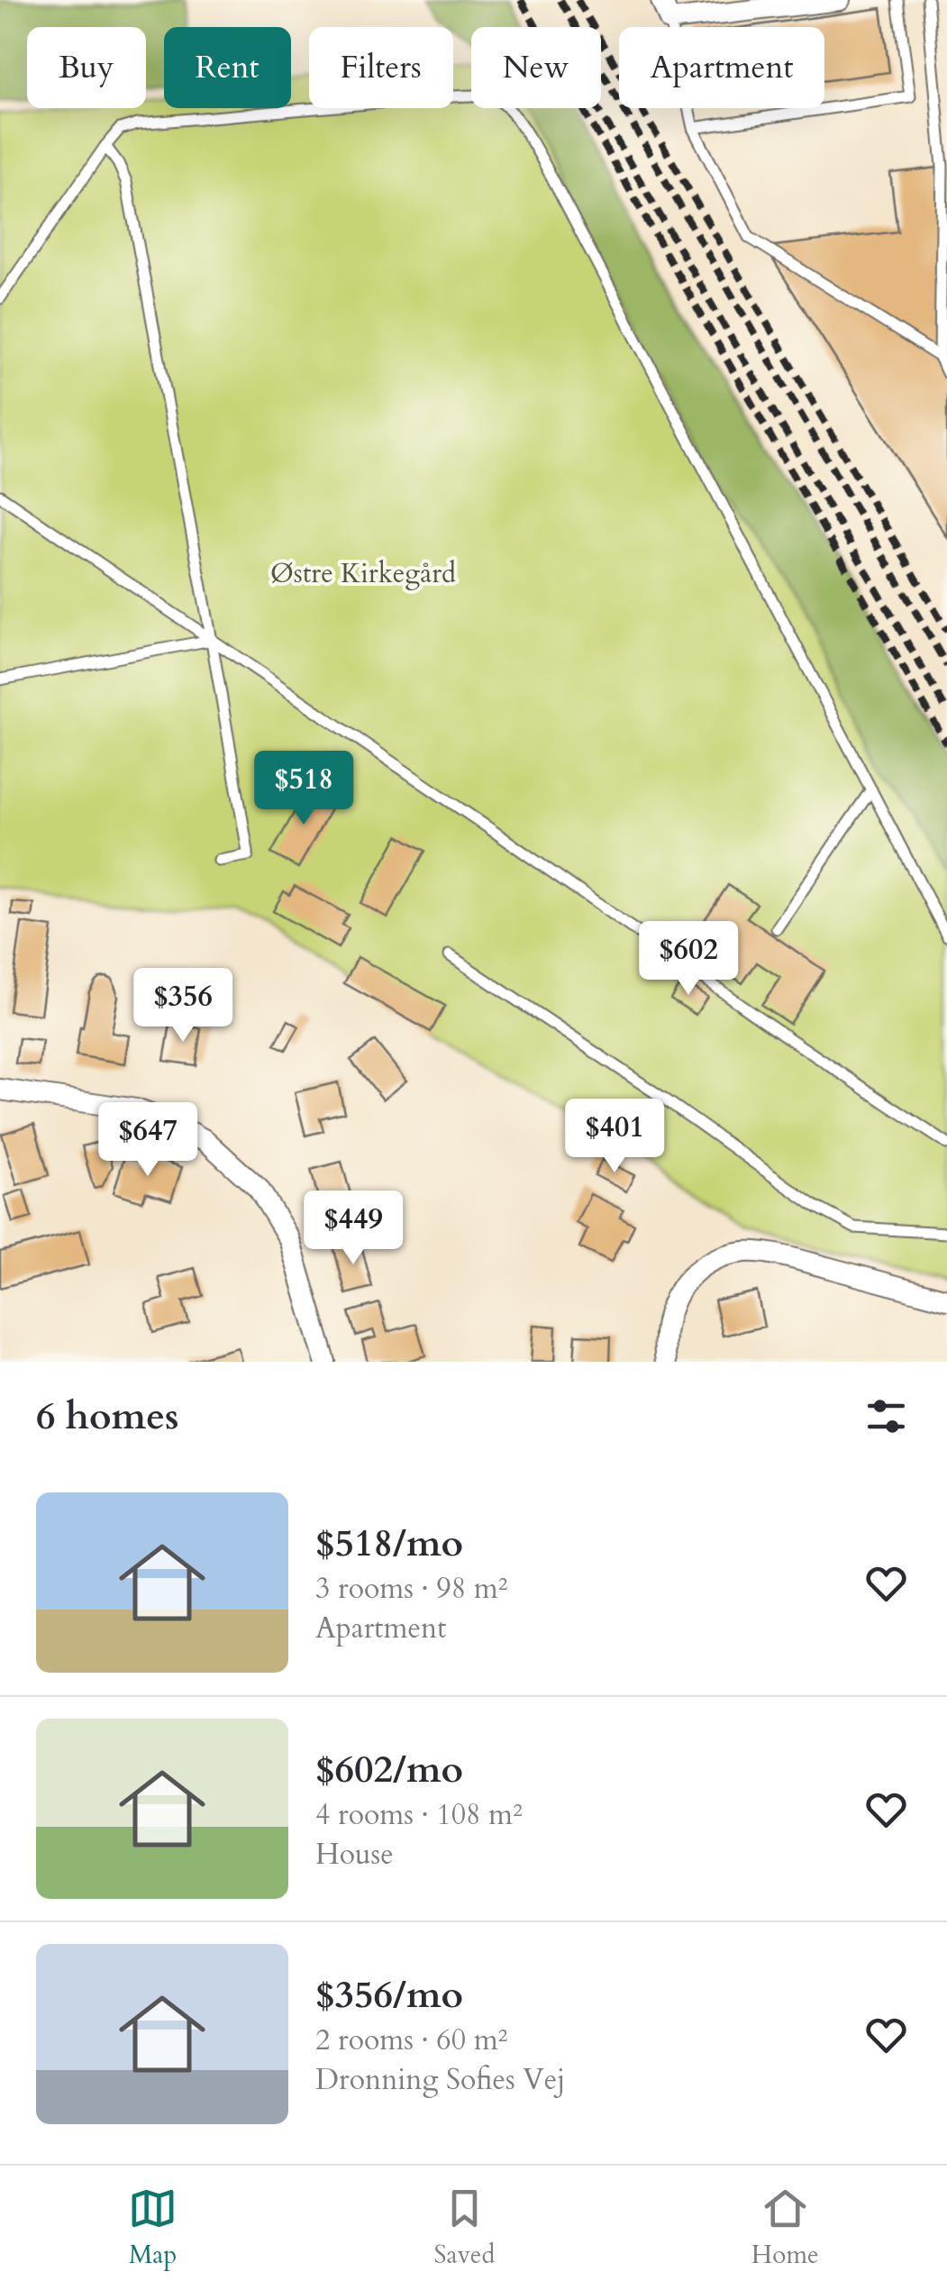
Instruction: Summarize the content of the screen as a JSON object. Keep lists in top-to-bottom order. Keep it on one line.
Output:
{"parks":["Østre Kirkegård"],"page":{"chip":["Buy","Rent","Filters","New","Apartment"],"price":["$518","$602","$356","$401","$647","$449"],"heading":"6 homes","list":[{"name":"$518/mo","note":"3 rooms · 98 m² · Apartment"},{"name":"$602/mo","note":"4 rooms · 108 m² · House"},{"name":"$356/mo","note":"2 rooms · 60 m² · Dronning Sofies Vej"}],"tabs":["Map","Saved","Home"]}}
